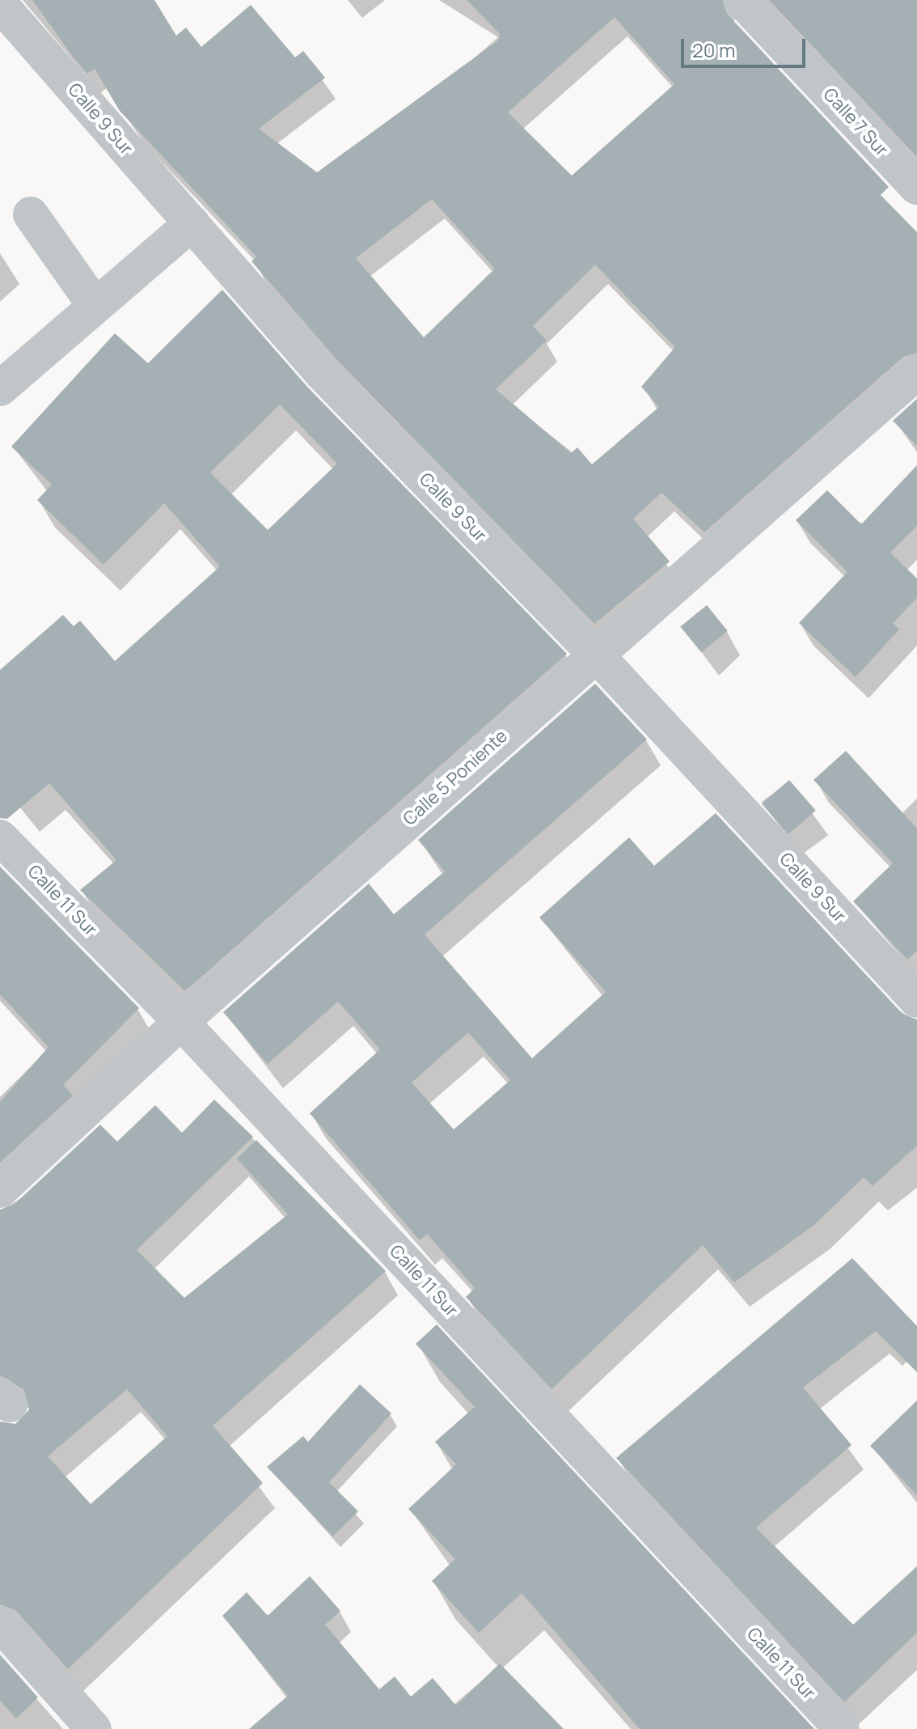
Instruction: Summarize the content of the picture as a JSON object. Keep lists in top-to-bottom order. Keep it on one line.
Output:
{"streets":{"street":["Calle 9 Sur","Calle 7 Sur","Calle 5 Poniente","Calle 11 Sur"]},"crossings":[["Calle 9 Sur","Calle 5 Poniente"],["Calle 5 Poniente","Calle 11 Sur"]],"scale_bar":"20 m"}
